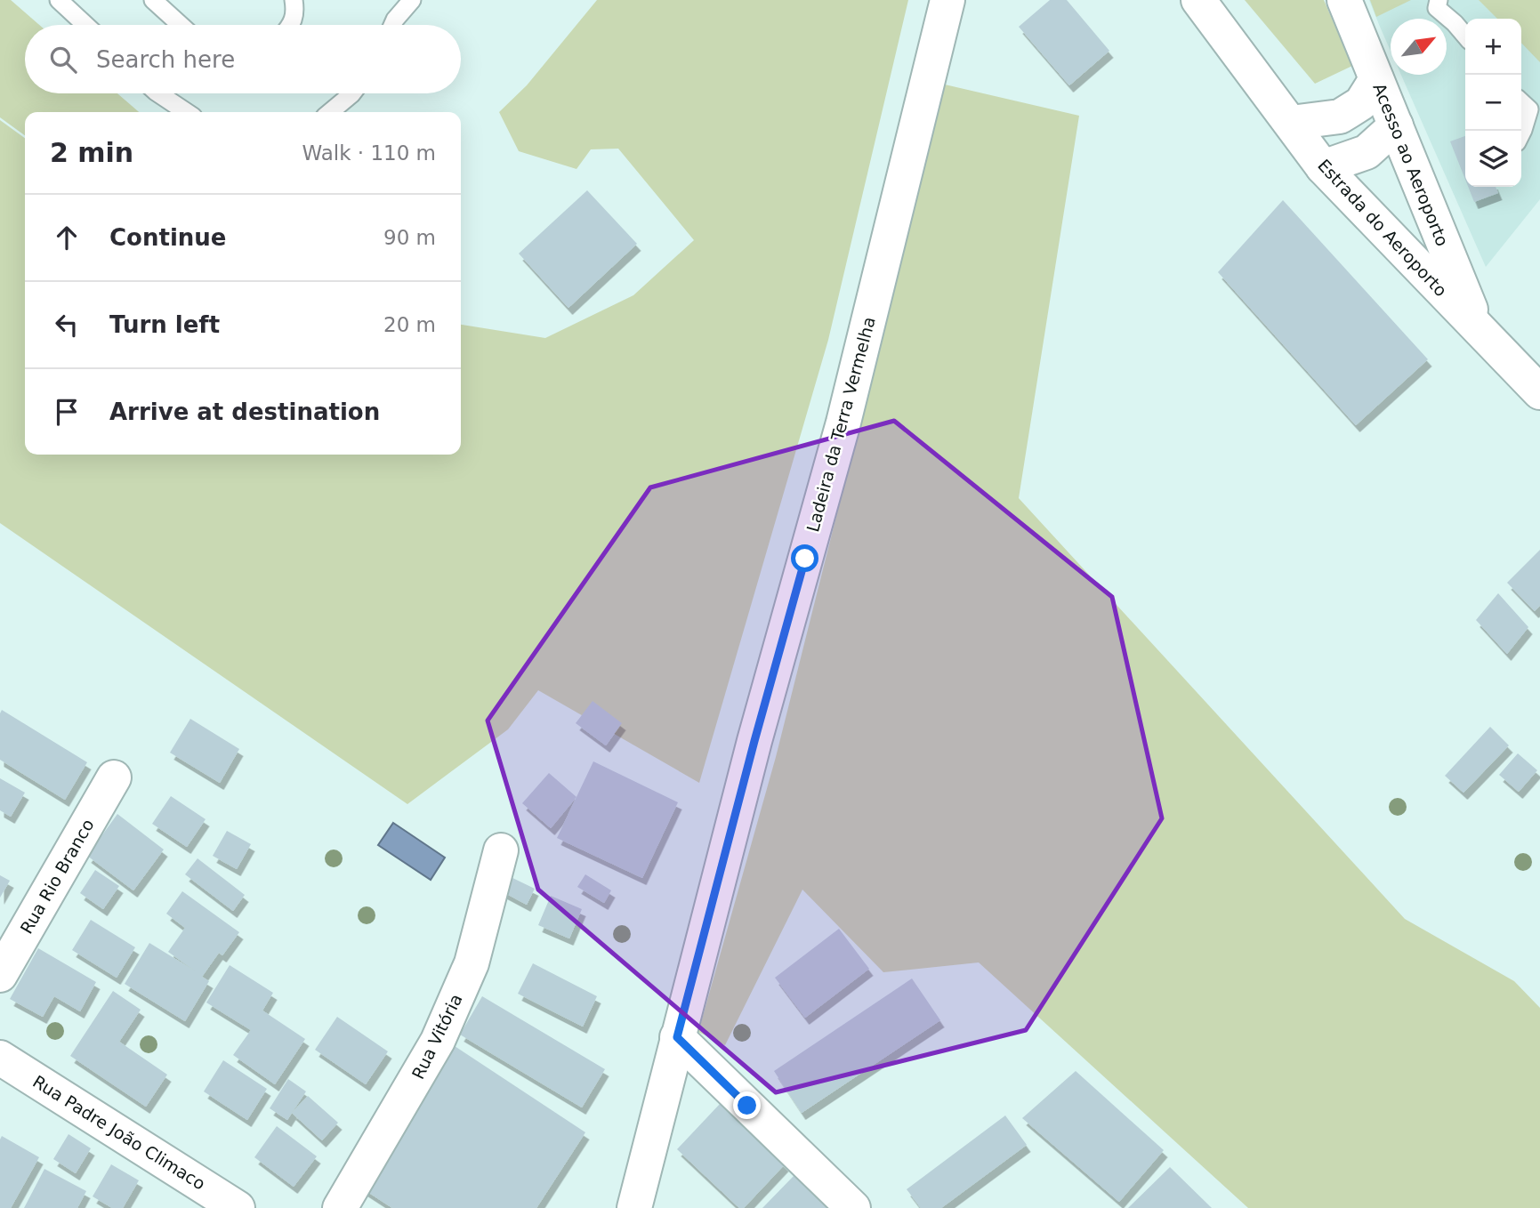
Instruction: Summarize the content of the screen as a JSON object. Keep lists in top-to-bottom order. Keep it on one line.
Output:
{"streets":{"main road":["Acesso ao Aeroporto","Estrada do Aeroporto","Ladeira da Terra Vermelha","Rua Rio Branco","Rua Vitória","Rua Padre João Climaco"]},"crossings":[["Acesso ao Aeroporto","Estrada do Aeroporto"]],"north":"top right","page":{"map_buttons":["+","−"],"search":"Search here","heading":["2 min","Walk · 110 m"],"list":[["Continue","90 m"],["Turn left","20 m"],"Arrive at destination"]}}
